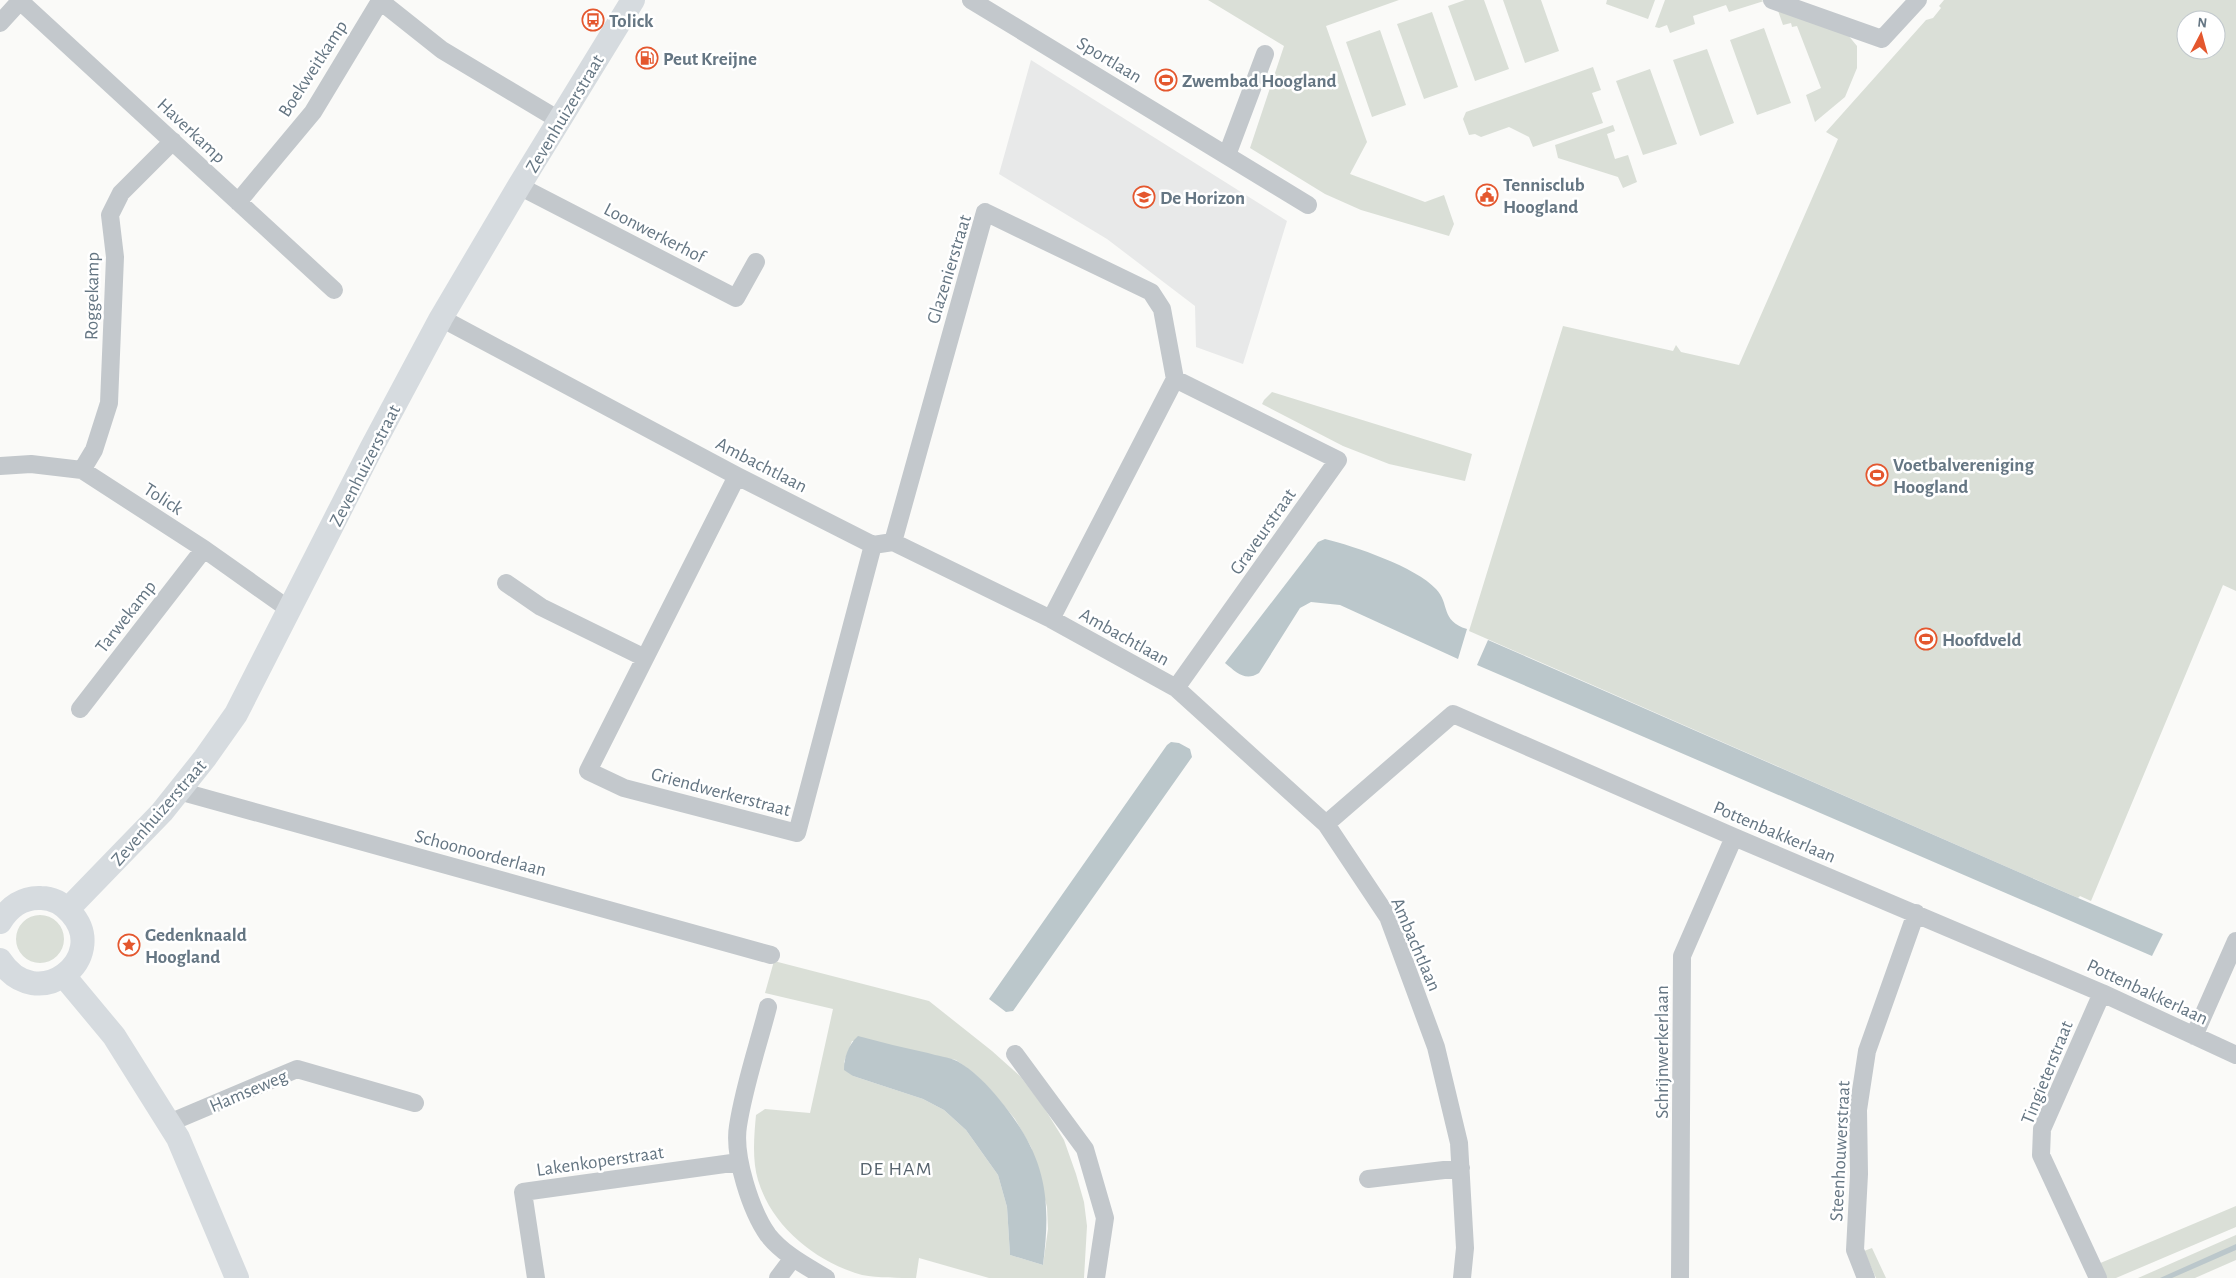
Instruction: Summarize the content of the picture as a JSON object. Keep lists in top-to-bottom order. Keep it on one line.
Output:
{"streets":{"street":["Sportlaan","Boekweitkamp","Zevenhuizerstraat","Haverkamp","Loonwerkerhof","Glazenierstraat","Roggekamp","Ambachtlaan","Tolick","Graveurstraat","Tarwekamp","Griendwerkerstraat","Pottenbakkerlaan","Schoonoorderlaan","Schrijnwerkerlaan","Tingieterstraat","Hamseweg","Steenhouwerstraat","Lakenkoperstraat"]},"crossings":[["Boekweitkamp","Haverkamp"],["Zevenhuizerstraat","Loonwerkerhof"],["Zevenhuizerstraat","Ambachtlaan"],["Zevenhuizerstraat","Tolick"],["Zevenhuizerstraat","Schoonoorderlaan"],["Haverkamp","Roggekamp"],["Glazenierstraat","Ambachtlaan"],["Glazenierstraat","Graveurstraat"],["Roggekamp","Tolick"],["Ambachtlaan","Graveurstraat"],["Ambachtlaan","Griendwerkerstraat"],["Ambachtlaan","Pottenbakkerlaan"],["Tolick","Tarwekamp"],["Pottenbakkerlaan","Schrijnwerkerlaan"],["Pottenbakkerlaan","Tingieterstraat"],["Pottenbakkerlaan","Steenhouwerstraat"]],"districts":["DE HAM"],"places":{"bus stop":["Tolick"],"fuel station":["Peut Kreijne"],"sports":["Zwembad Hoogland","Voetbalvereniging Hoogland","Hoofdveld"],"public building":["Tennisclub Hoogland"],"school or university":["De Horizon"],"place":["Gedenknaald Hoogland"]},"north":"top"}
